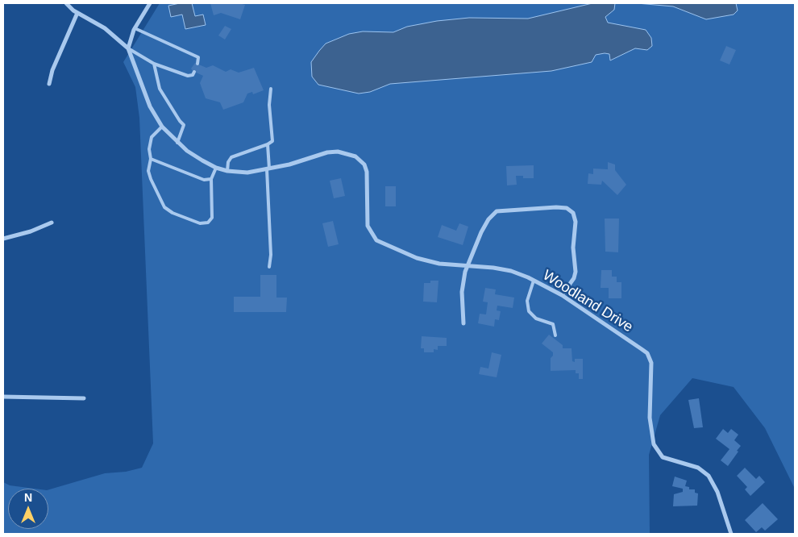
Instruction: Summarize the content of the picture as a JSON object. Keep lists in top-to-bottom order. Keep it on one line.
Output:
{"streets":{"street":["Woodland Drive"]},"north":"top"}
